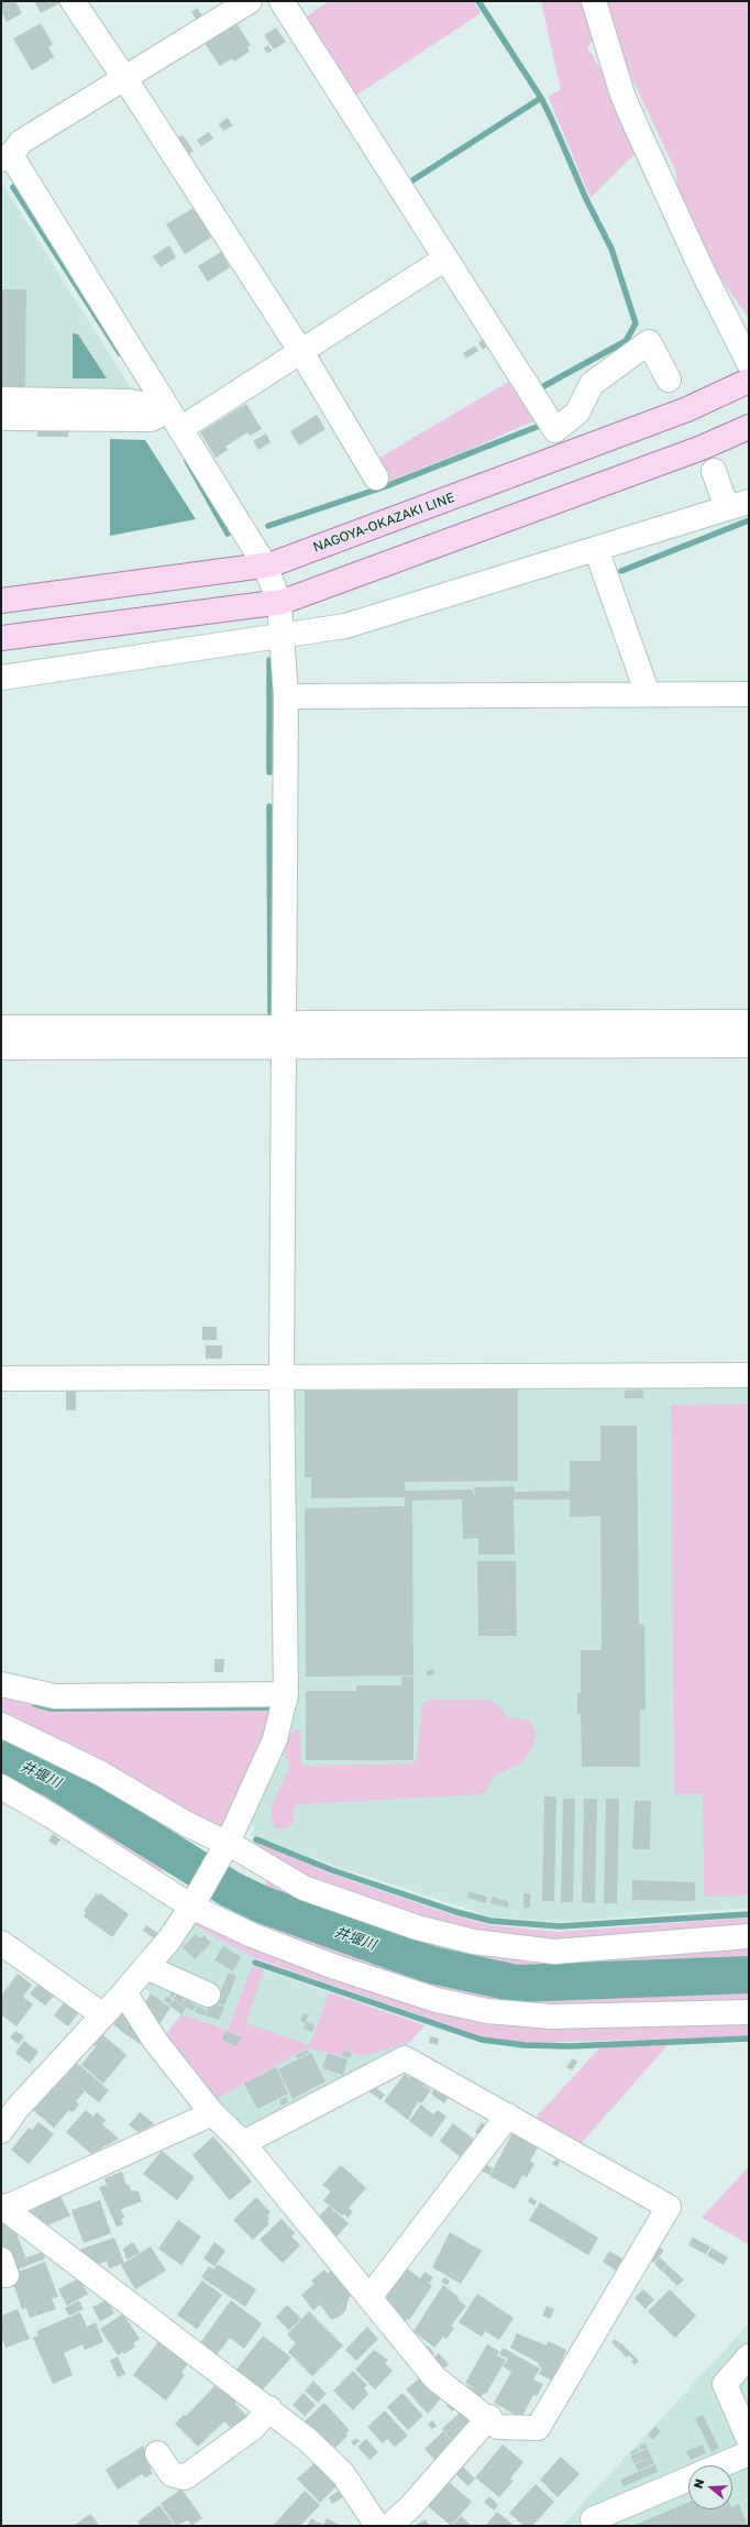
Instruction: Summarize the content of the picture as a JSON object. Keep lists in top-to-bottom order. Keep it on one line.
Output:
{"streets":{"main road":["NAGOYA-OKAZAKI LINE"]},"water":["井堰川"],"north":"left"}
